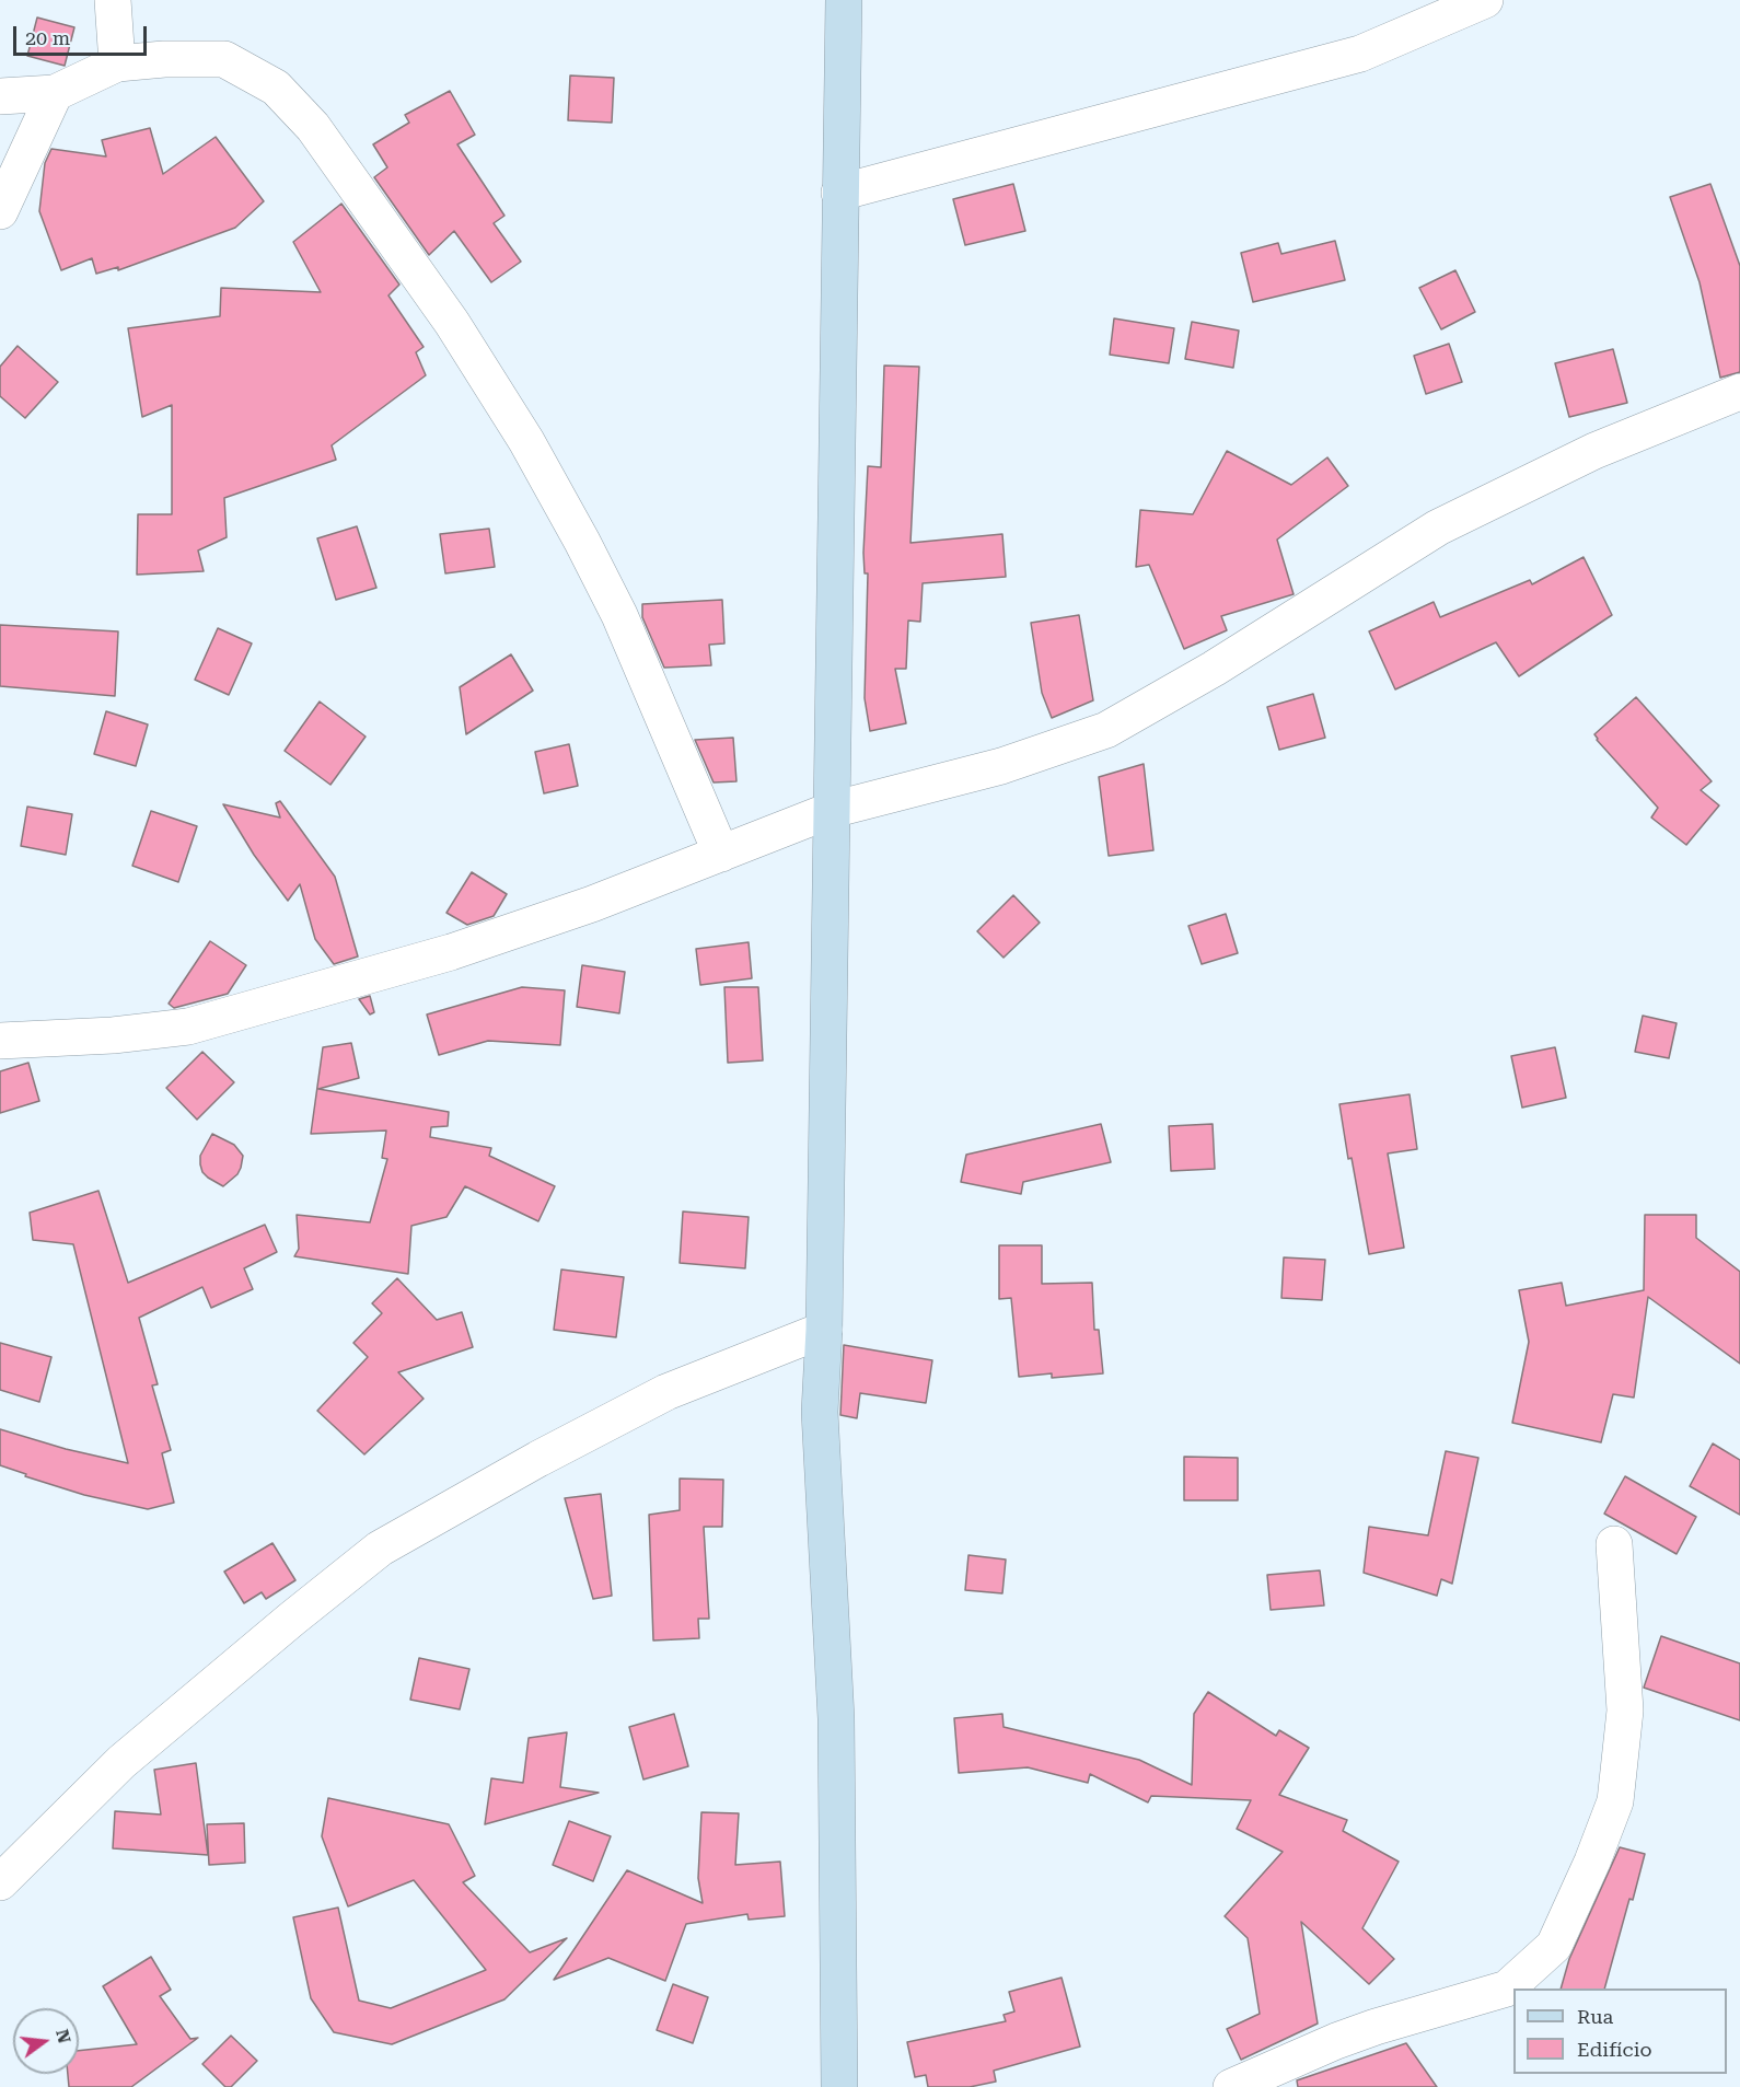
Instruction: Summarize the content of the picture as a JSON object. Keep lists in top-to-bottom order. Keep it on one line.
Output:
{"legend":["Rua","Edifício"],"scale_bar":"20 m","north":"right"}
